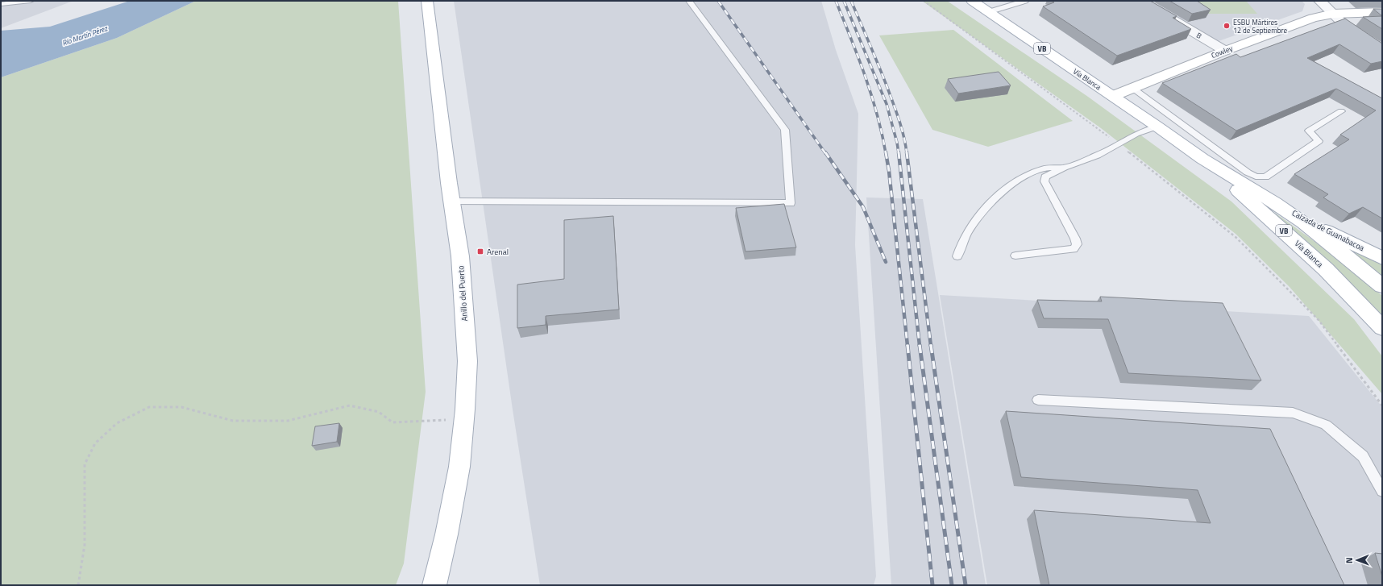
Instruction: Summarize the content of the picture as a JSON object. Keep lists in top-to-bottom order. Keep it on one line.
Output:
{"streets":{"main road":["VB","Cowley","Vía Blanca","Calzada de Guanabacoa","Anillo del Puerto"],"street":["B"]},"crossings":[["B","Cowley"],["Cowley","Vía Blanca"],["Vía Blanca","Calzada de Guanabacoa"]],"water":["Río Martín Pérez"],"places":{"other":["ESBU Mártires 12 de Septiembre"],"transit":["Arenal"]},"north":"left"}
